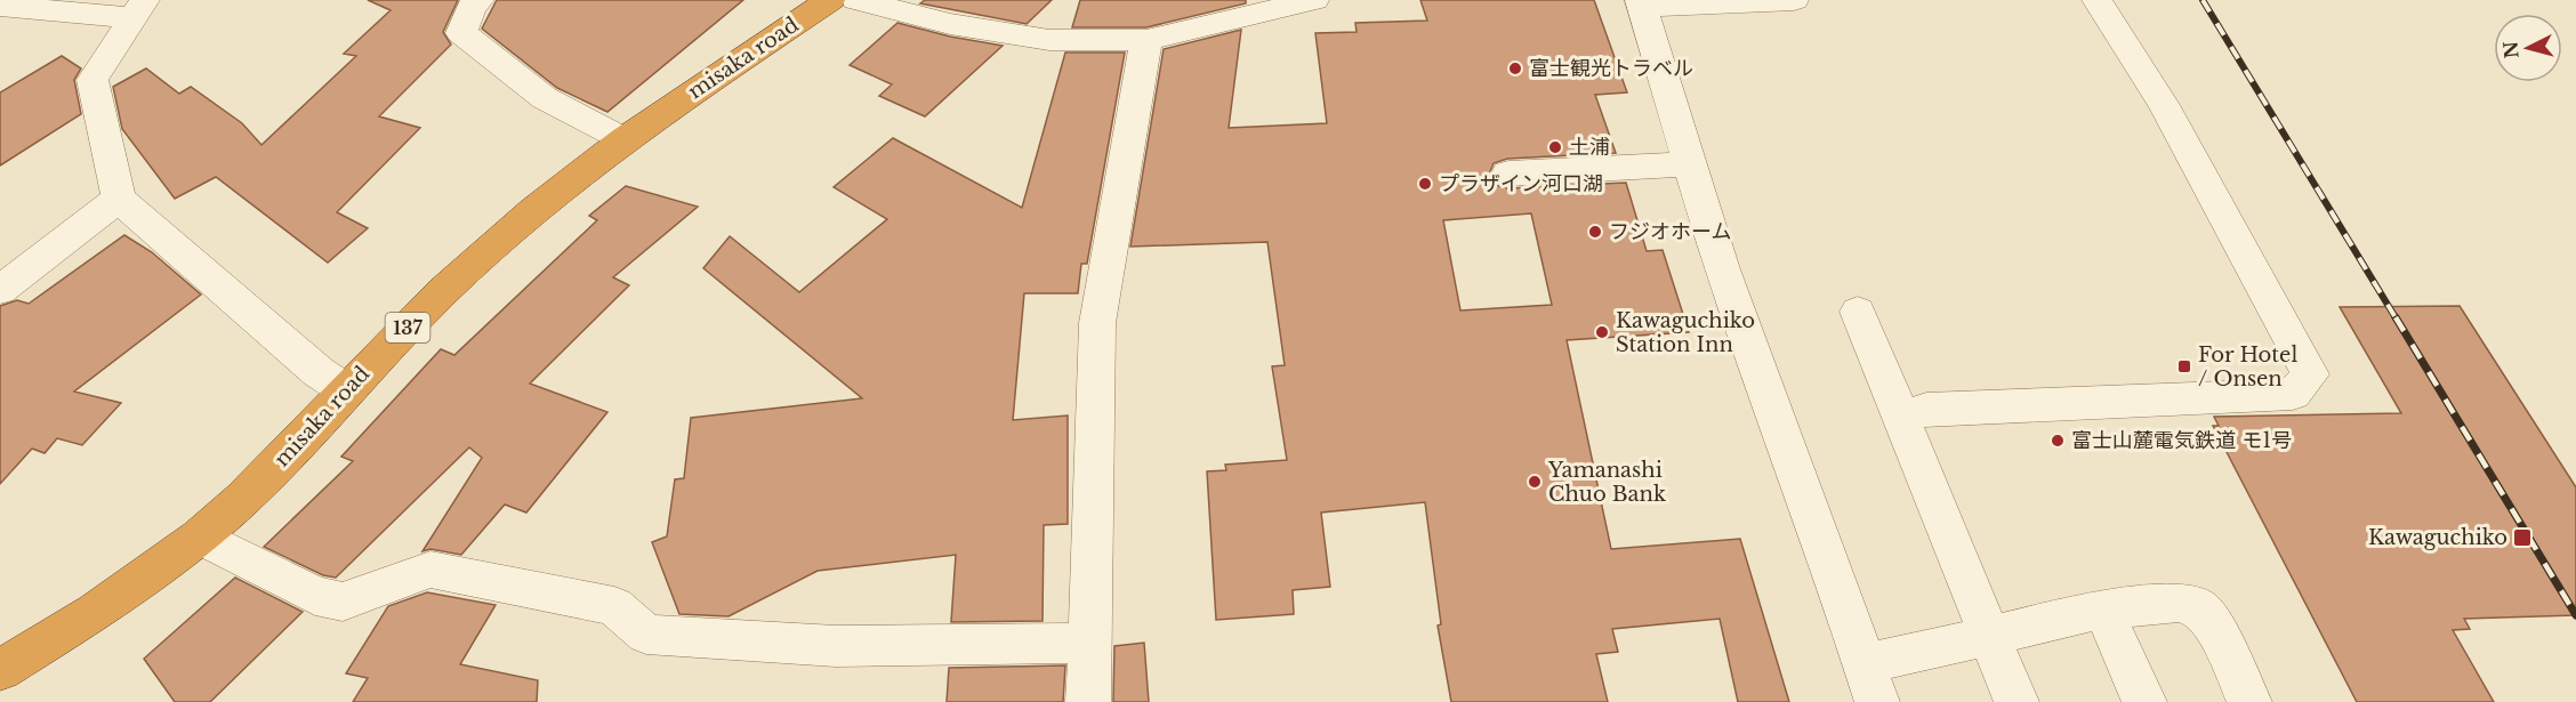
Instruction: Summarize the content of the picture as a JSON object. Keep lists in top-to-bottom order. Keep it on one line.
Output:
{"streets":{"highway":["misaka road","137"]},"places":{"other":["富士観光トラベル","土浦","プラザイン河口湖","フジオホーム","Kawaguchiko Station Inn","富士山麓電気鉄道 モ1号","Yamanashi Chuo Bank"],"transit":["For Hotel / Onsen","Kawaguchiko"]},"north":"left"}
